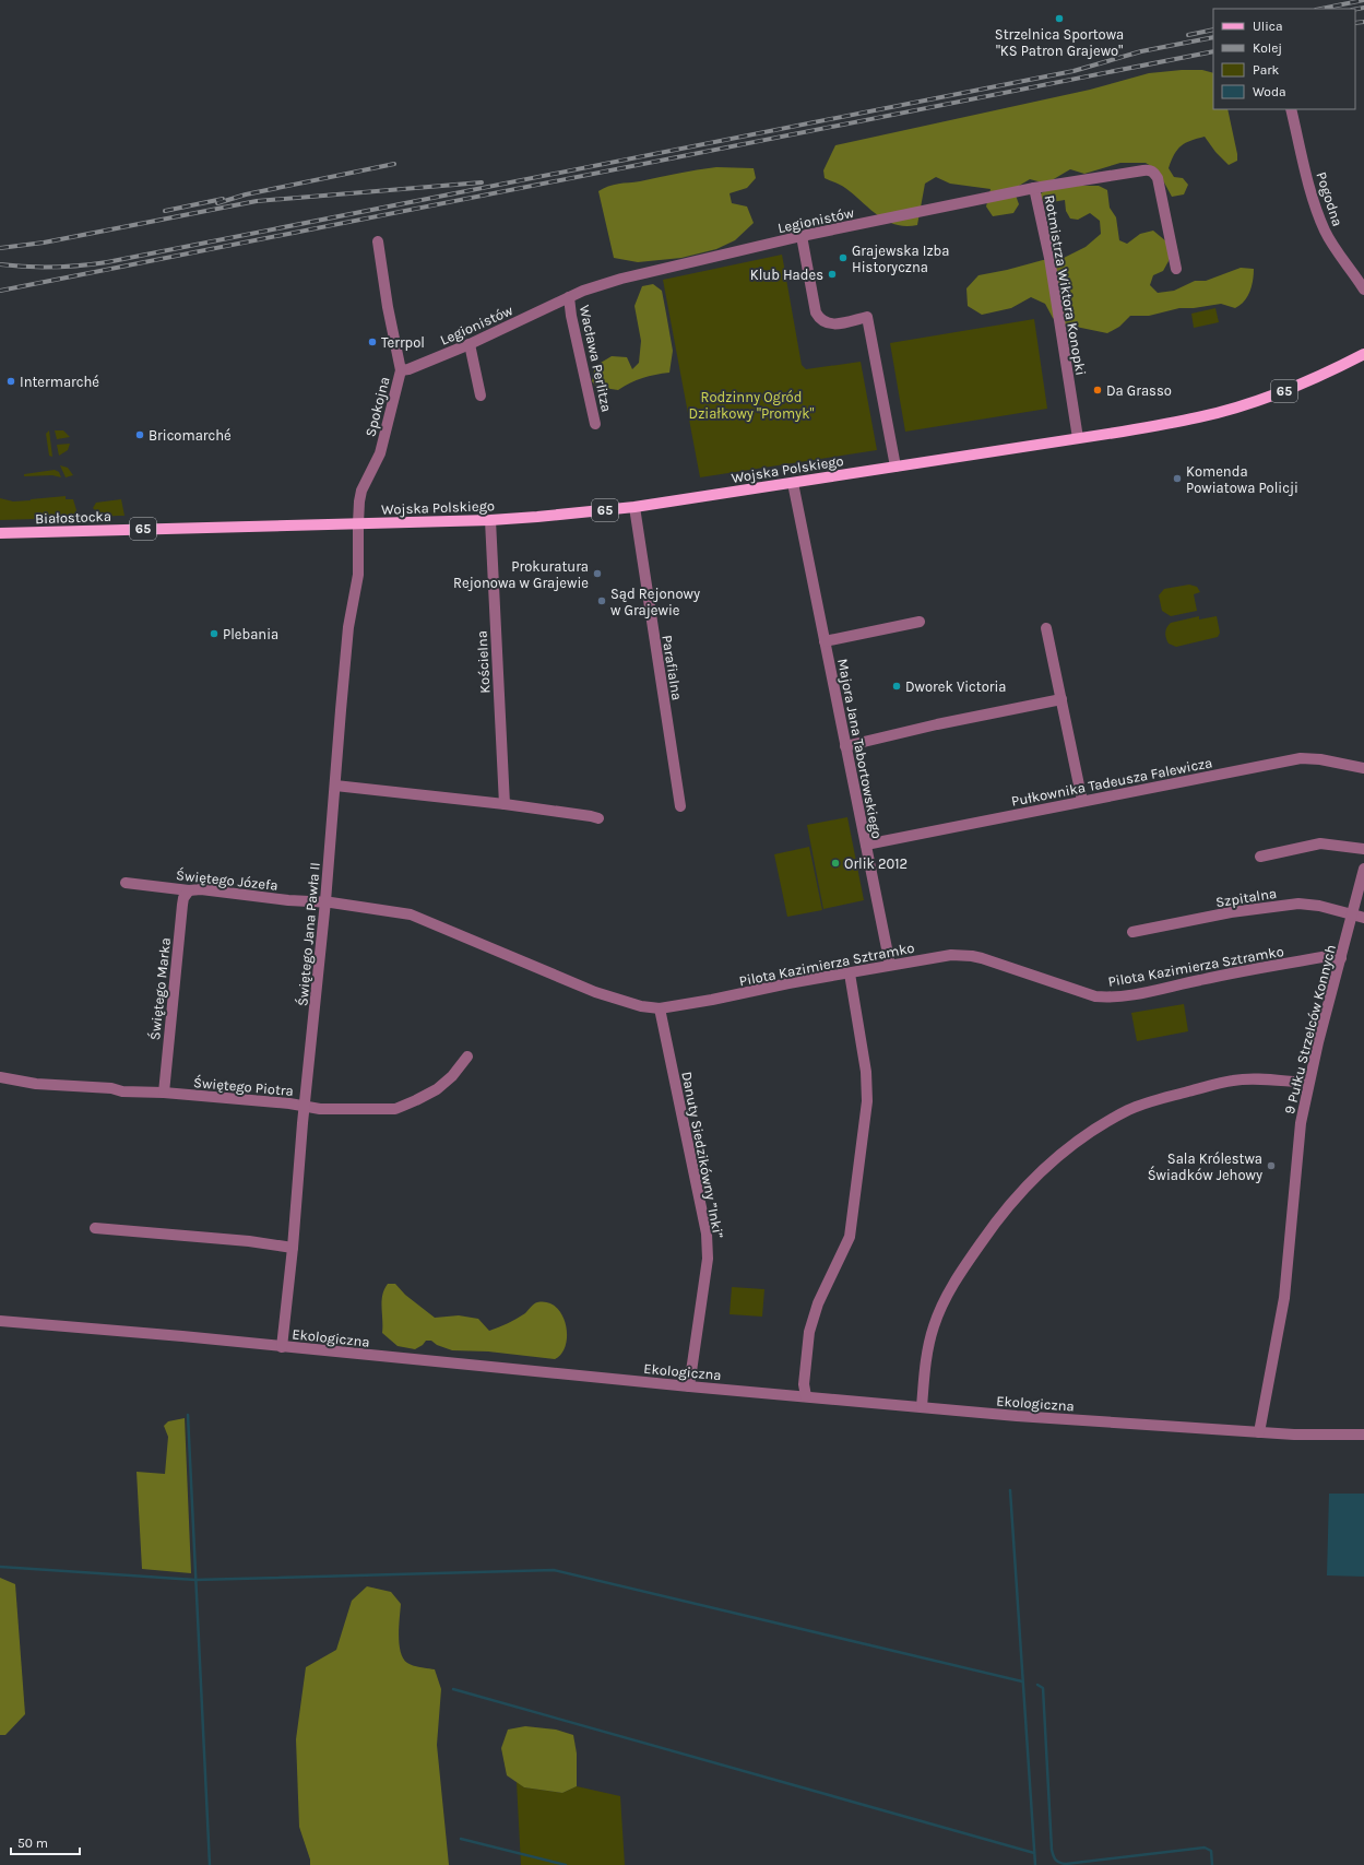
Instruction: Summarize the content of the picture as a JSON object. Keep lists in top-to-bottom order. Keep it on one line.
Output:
{"streets":{"main road":["65","Wojska Polskiego","Białostocka"],"street":["Pogodna","Legionistów","Rotmistrza Wiktora Konopki","Wacława Perlitza","Spokojna","Kościelna","Parafialna","Majora Jana Tabortowskiego","Pułkownika Tadeusza Falewicza","Świętego Józefa","Szpitalna","Świętego Jana Pawła II","Pilota Kazimierza Sztramko","Świętego Marka","9 Pułku Strzelców Konnych","Świętego Piotra","Danuty Siedzikówny ”Inki”","Ekologiczna"]},"crossings":[["Legionistów","Rotmistrza Wiktora Konopki"],["Legionistów","Wacława Perlitza"],["Legionistów","Spokojna"],["Rotmistrza Wiktora Konopki","Wojska Polskiego"],["Spokojna","Wojska Polskiego"],["Spokojna","Świętego Jana Pawła II"],["Wojska Polskiego","Białostocka"],["Wojska Polskiego","Kościelna"],["Wojska Polskiego","Parafialna"],["Wojska Polskiego","Majora Jana Tabortowskiego"],["Wojska Polskiego","Świętego Jana Pawła II"],["Majora Jana Tabortowskiego","Pułkownika Tadeusza Falewicza"],["Majora Jana Tabortowskiego","Pilota Kazimierza Sztramko"],["Świętego Józefa","Świętego Jana Pawła II"],["Świętego Józefa","Pilota Kazimierza Sztramko"],["Świętego Józefa","Świętego Marka"],["Szpitalna","9 Pułku Strzelców Konnych"],["Świętego Jana Pawła II","Pilota Kazimierza Sztramko"],["Świętego Jana Pawła II","Świętego Piotra"],["Świętego Jana Pawła II","Ekologiczna"],["Pilota Kazimierza Sztramko","9 Pułku Strzelców Konnych"],["Pilota Kazimierza Sztramko","Danuty Siedzikówny ”Inki”"],["Świętego Marka","Świętego Piotra"],["9 Pułku Strzelców Konnych","Ekologiczna"],["Danuty Siedzikówny ”Inki”","Ekologiczna"]],"parks":["Rodzinny Ogród Działkowy \"Promyk\""],"places":["Strzelnica Sportowa \"KS Patron Grajewo\"","Grajewska Izba Historyczna","Klub Hades","Terrpol","Intermarché","Da Grasso","Bricomarché","Komenda Powiatowa Policji","Prokuratura Rejonowa w Grajewie","Sąd Rejonowy w Grajewie","Plebania","Dworek Victoria","Orlik 2012","Sala Królestwa Świadków Jehowy"],"legend":["Ulica","Kolej","Park","Woda"],"scale_bar":"50 m"}
